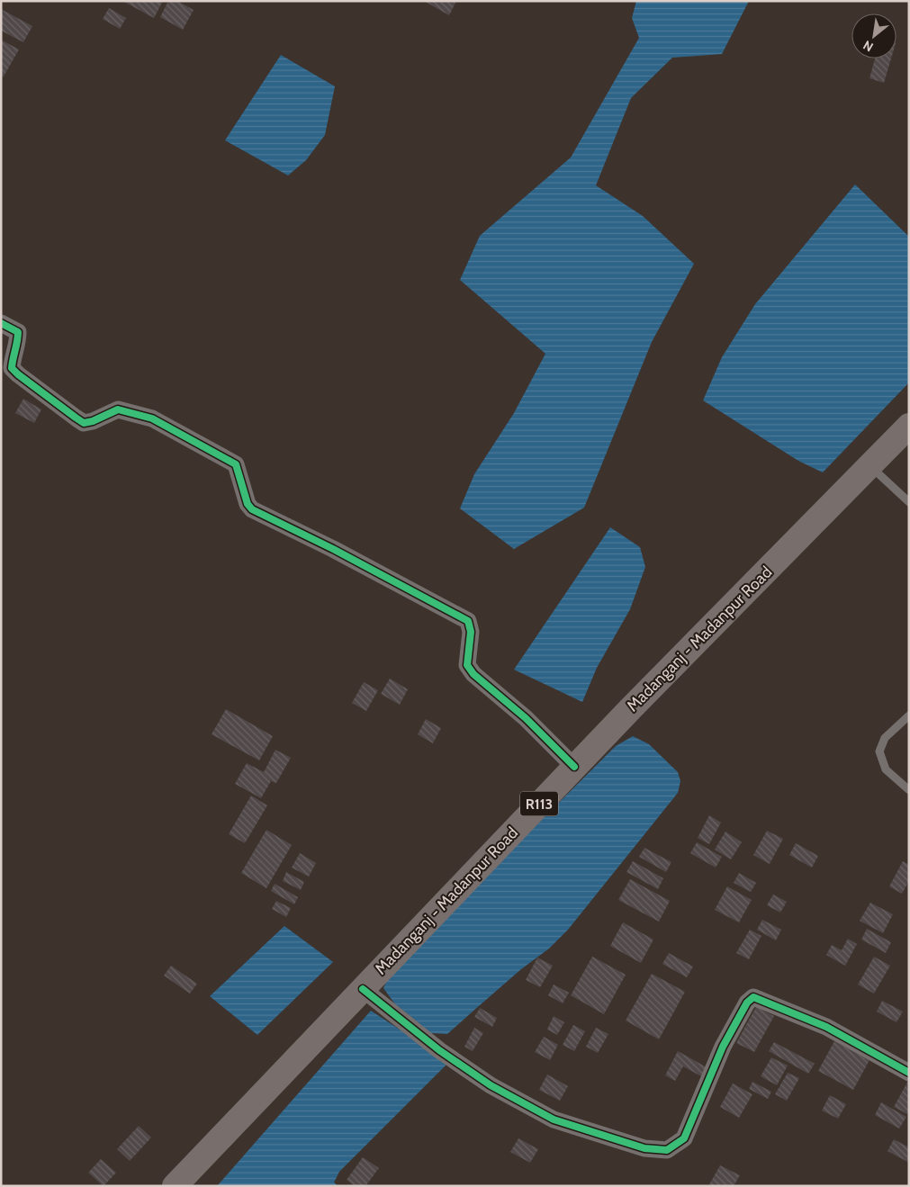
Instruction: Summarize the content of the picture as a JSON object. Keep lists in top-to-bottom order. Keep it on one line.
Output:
{"streets":{"main road":["Madanganj - Madanpur Road","R113"]},"north":"bottom left"}
